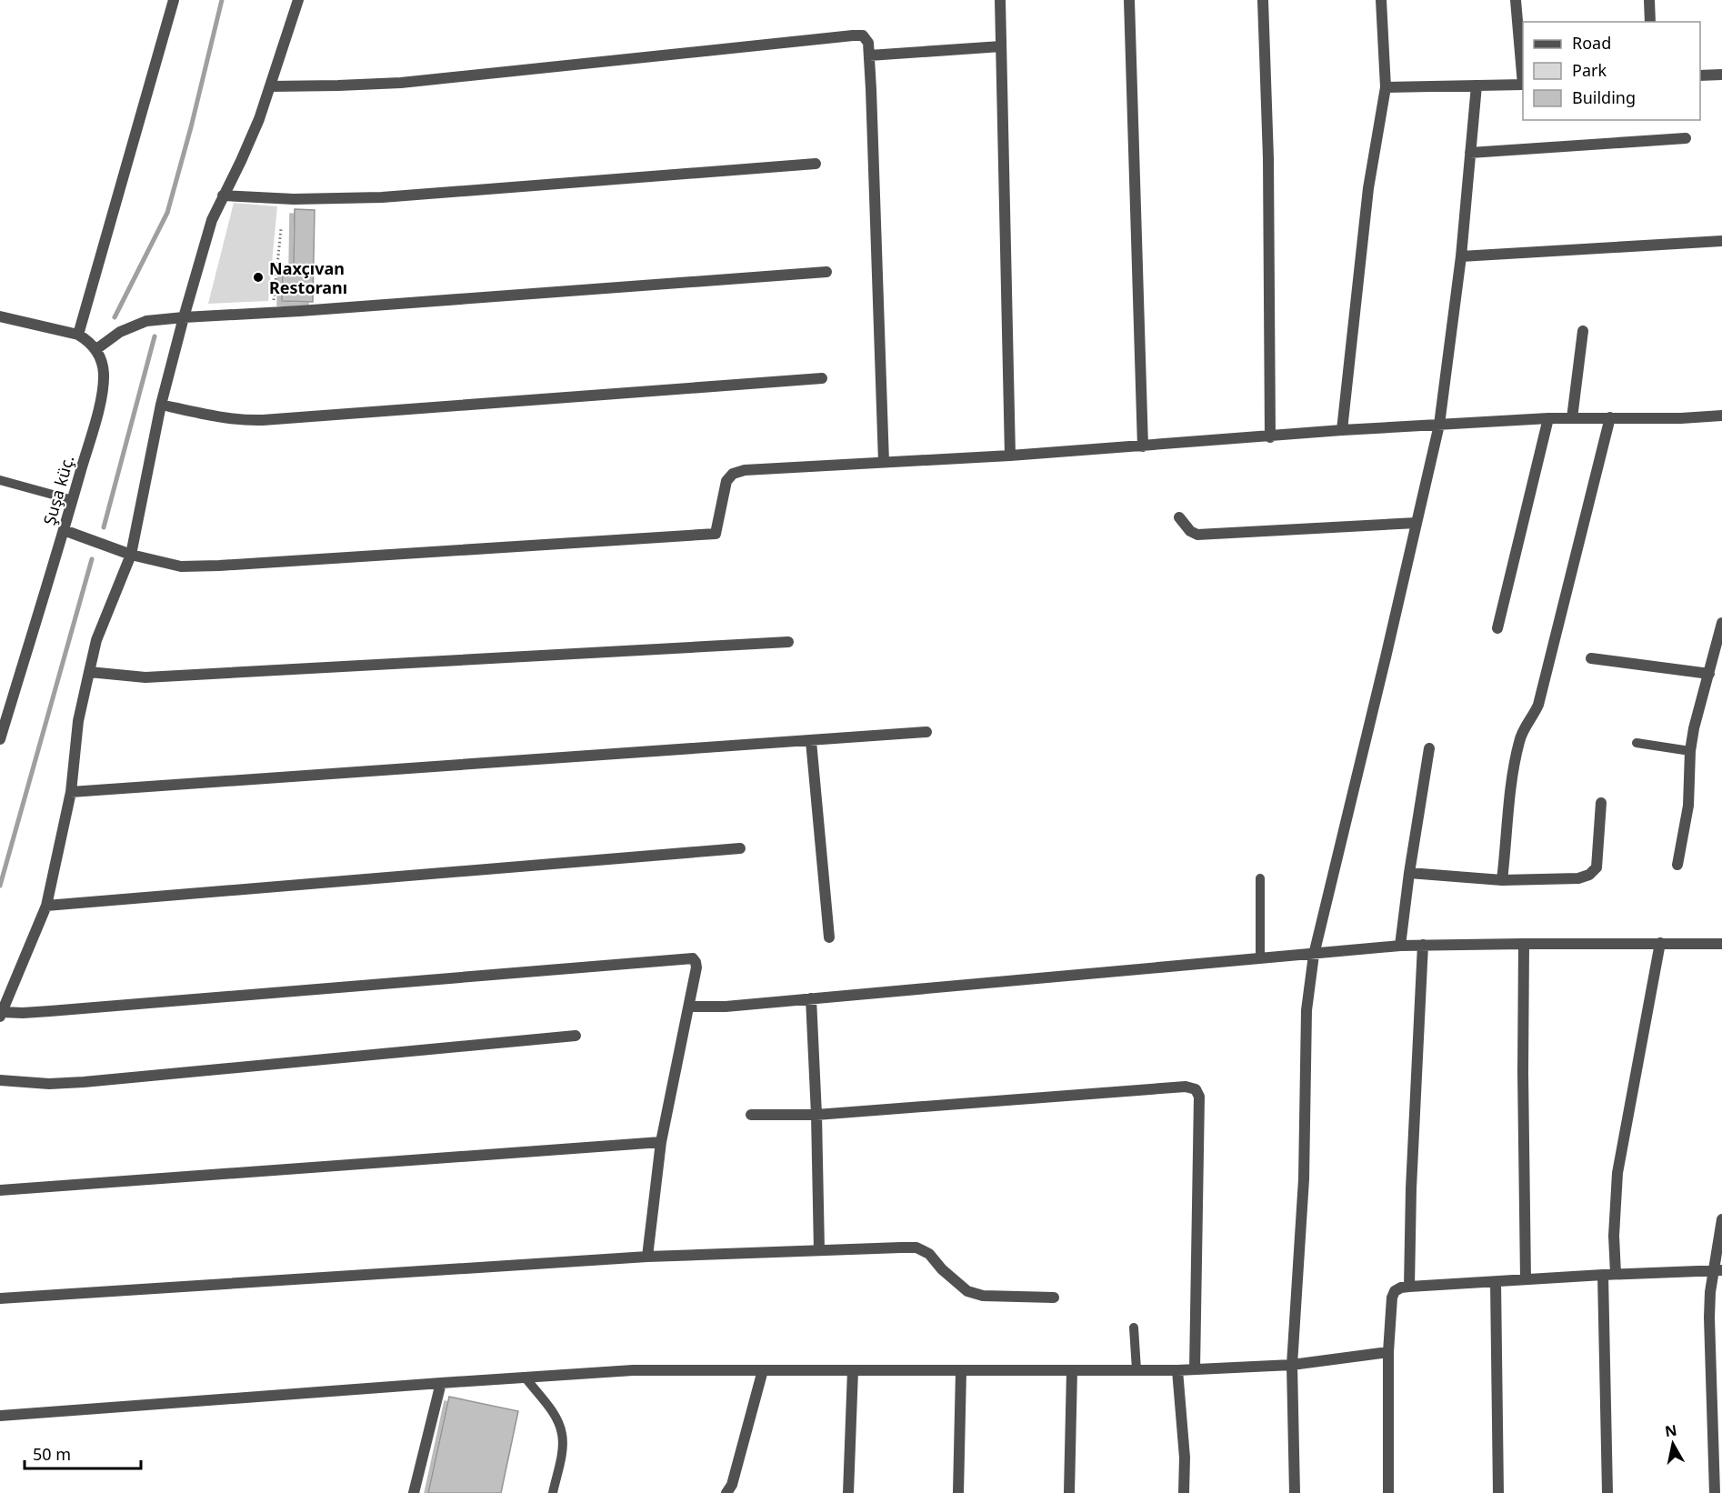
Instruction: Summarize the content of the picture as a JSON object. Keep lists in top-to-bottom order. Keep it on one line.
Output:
{"streets":{"street":["Şuşa küç."]},"places":["Naxçıvan Restoranı"],"legend":["Road","Park","Building"],"scale_bar":"50 m","north":"top"}
